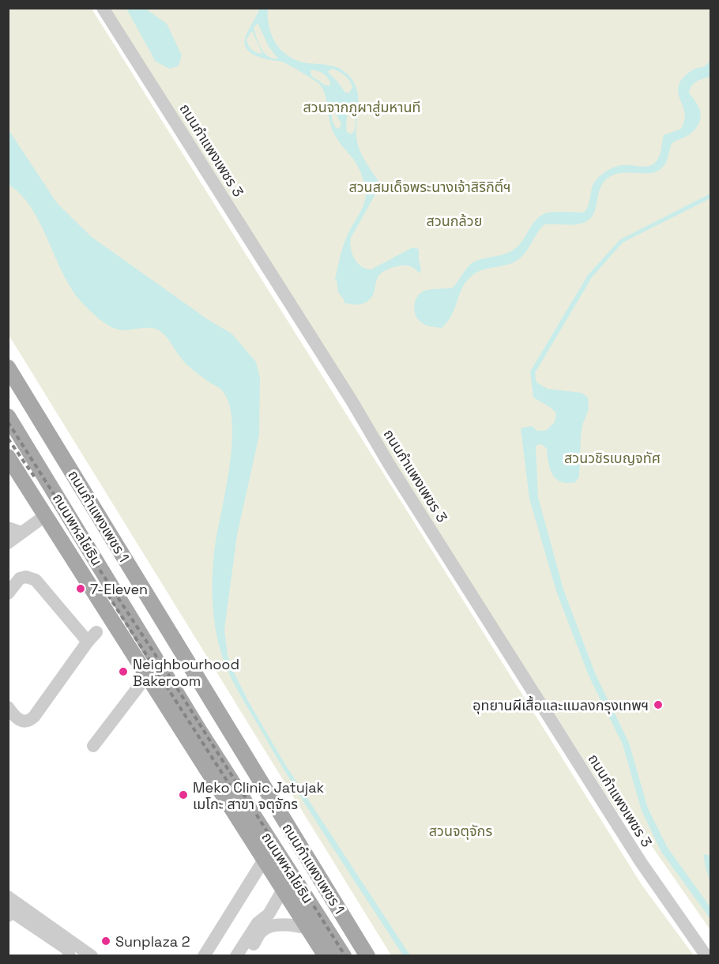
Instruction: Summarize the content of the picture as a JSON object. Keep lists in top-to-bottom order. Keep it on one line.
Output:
{"streets":{"main road":["ถนนกำแพงเพชร 1","ถนนพหลโยธิน"],"street":["ถนนกำแพงเพชร 3"]},"parks":["สวนจากภูผาสู่มหานที","สวนสมเด็จพระนางเจ้าสิริกิติ์ฯ","สวนกล้วย","สวนวชิรเบญจทัศ","สวนจตุจักร"],"places":["7-Eleven","Neighbourhood Bakeroom","อุทยานผีเสื้อและแมลงกรุงเทพฯ","Meko Clinic Jatujak เมโกะ สาขา จตุจักร","Sunplaza 2"]}
